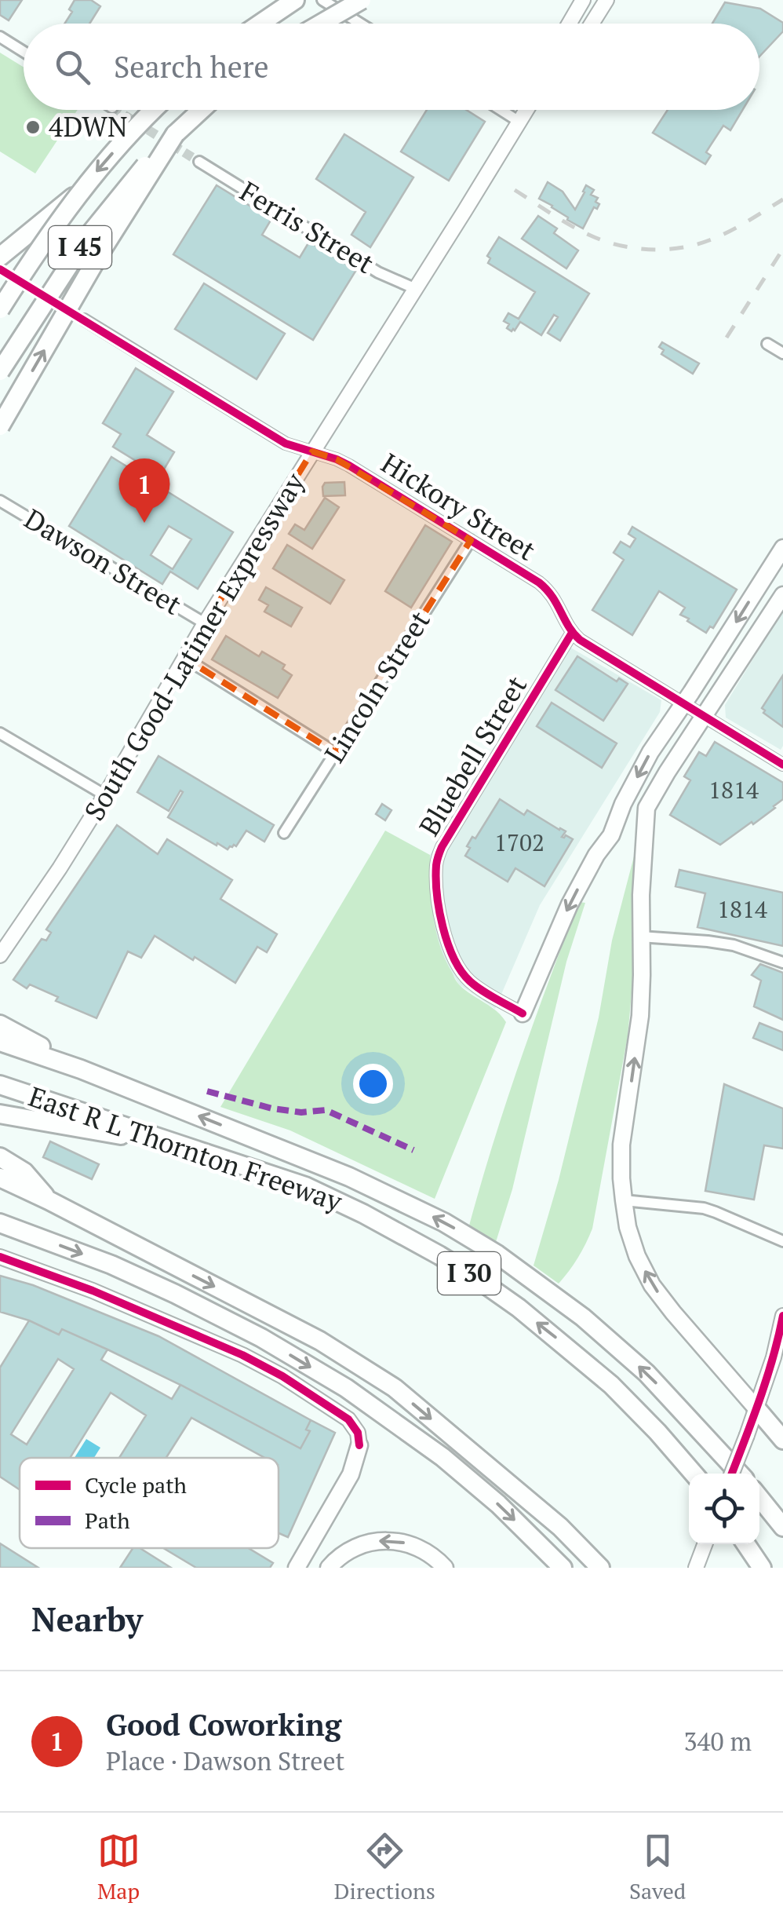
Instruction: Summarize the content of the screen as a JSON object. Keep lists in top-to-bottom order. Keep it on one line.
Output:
{"streets":{"highway":["I 45","East R L Thornton Freeway","I 30"],"main road":["South Good-Latimer Expressway"],"street":["Ferris Street","Hickory Street","Dawson Street","Lincoln Street","Bluebell Street"]},"crossings":[["Ferris Street","South Good-Latimer Expressway"],["Hickory Street","South Good-Latimer Expressway"],["Hickory Street","Lincoln Street"],["Hickory Street","Bluebell Street"],["Dawson Street","South Good-Latimer Expressway"],["Dawson Street","Lincoln Street"]],"places":["4DWN"],"house_numbers":["1814","1702","1814"],"legend":["Cycle path","Path"],"page":{"search":"Search here","pins":"1","heading":"Nearby","list":[{"mark":"1","name":"Good Coworking","note":"Place · Dawson Street","value":"340 m"}],"nav":["Map","Directions","Saved"]}}
